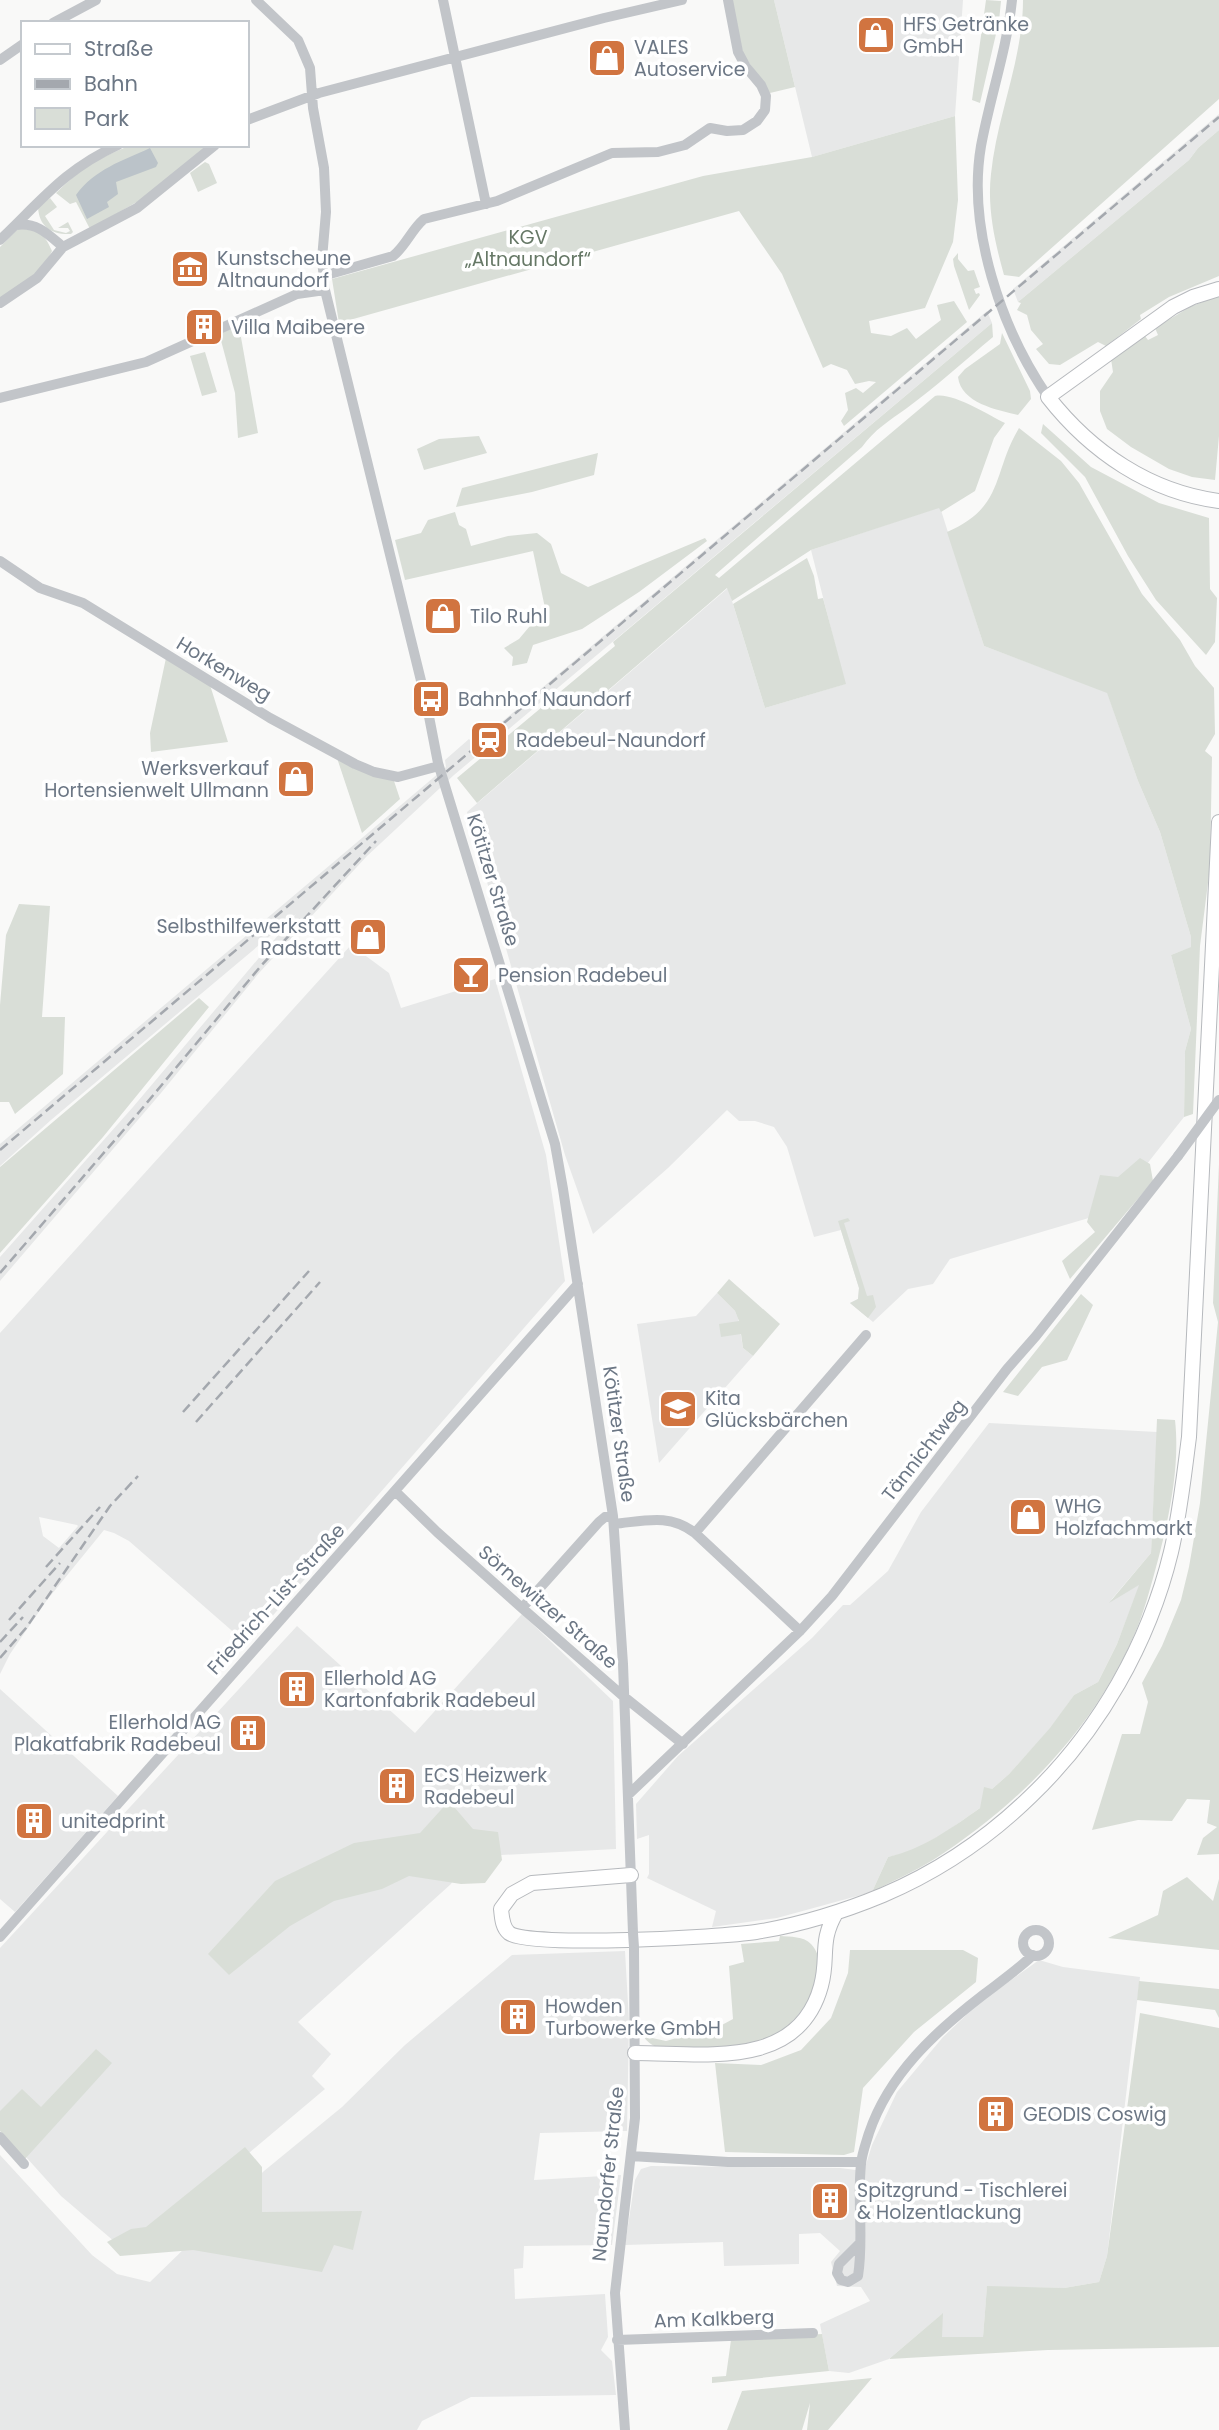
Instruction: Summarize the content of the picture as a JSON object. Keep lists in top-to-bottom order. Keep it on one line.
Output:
{"streets":{"street":["Horkenweg","Kötitzer Straße","Tännichtweg","Friedrich-List-Straße","Sörnewitzer Straße","Naundorfer Straße","Am Kalkberg"]},"crossings":[["Horkenweg","Kötitzer Straße"],["Kötitzer Straße","Tännichtweg"],["Kötitzer Straße","Friedrich-List-Straße"],["Kötitzer Straße","Sörnewitzer Straße"],["Kötitzer Straße","Naundorfer Straße"],["Tännichtweg","Sörnewitzer Straße"],["Tännichtweg","Naundorfer Straße"],["Friedrich-List-Straße","Sörnewitzer Straße"],["Naundorfer Straße","Am Kalkberg"]],"parks":["KGV „Altnaundorf“"],"places":{"shop":["HFS Getränke GmbH","VALES Autoservice","Tilo Ruhl","Werksverkauf Hortensienwelt Ullmann","Selbsthilfewerkstatt Radstatt","WHG Holzfachmarkt"],"museum":["Kunstscheune Altnaundorf"],"building":["Villa Maibeere","Ellerhold AG Kartonfabrik Radebeul","Ellerhold AG Plakatfabrik Radebeul","ECS Heizwerk Radebeul","unitedprint","Howden Turbowerke GmbH","GEODIS Coswig","Spitzgrund - Tischlerei & Holzentlackung"],"bus stop":["Bahnhof Naundorf"],"station":["Radebeul-Naundorf"],"bar":["Pension Radebeul"],"school or university":["Kita Glücksbärchen"]},"legend":["Straße","Bahn","Park"]}
